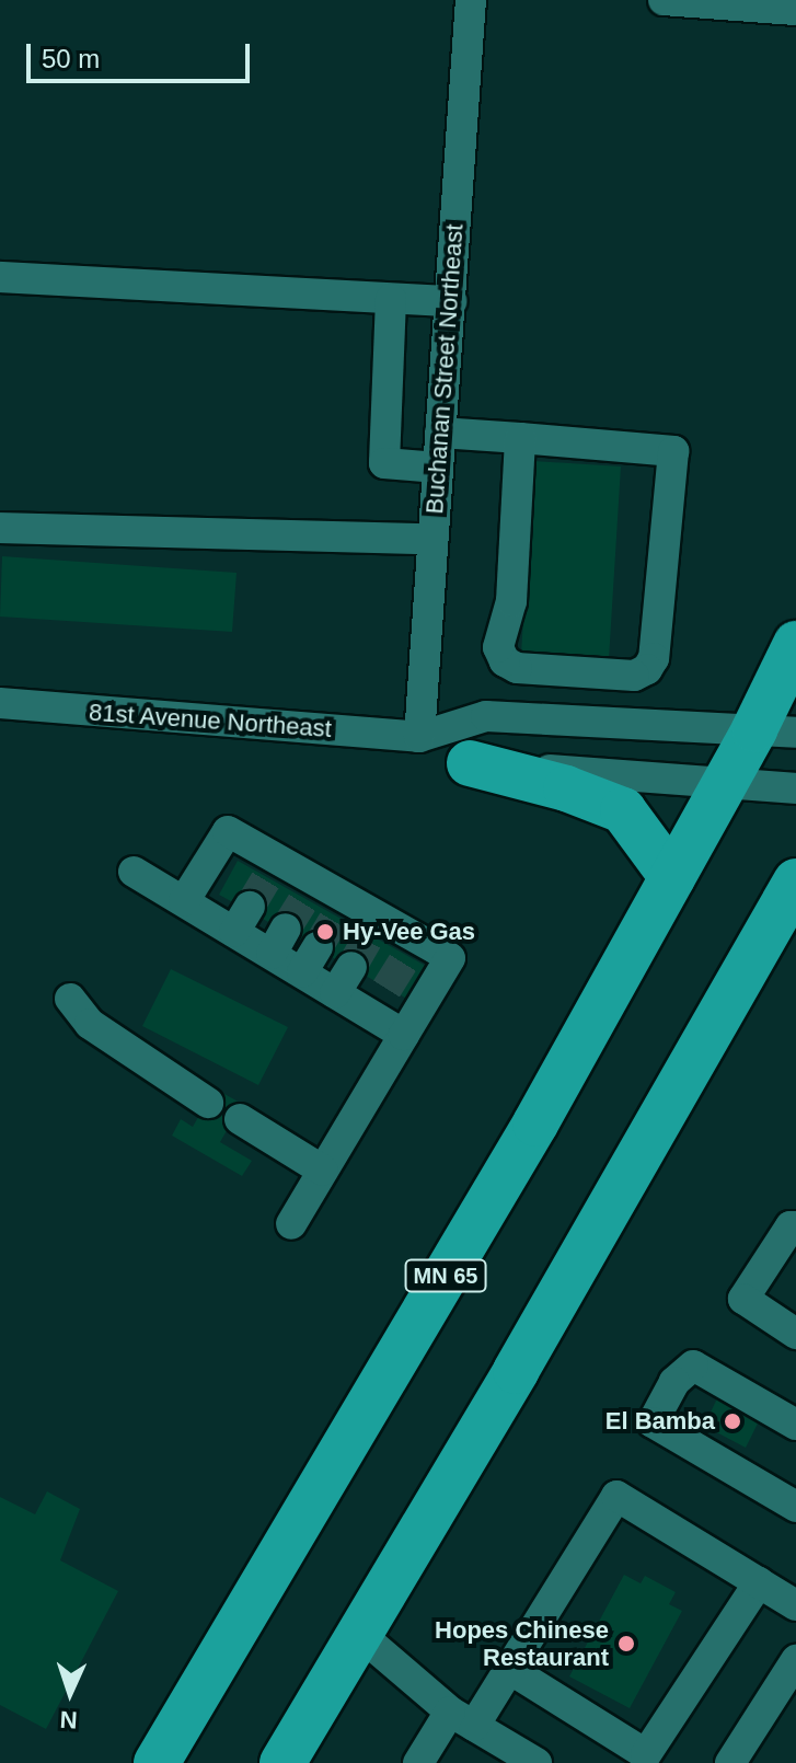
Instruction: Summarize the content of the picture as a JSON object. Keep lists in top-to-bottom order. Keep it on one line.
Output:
{"streets":{"highway":["MN 65"],"street":["Buchanan Street Northeast","81st Avenue Northeast"]},"crossings":[["Buchanan Street Northeast","81st Avenue Northeast"],["81st Avenue Northeast","MN 65"]],"places":["Hy-Vee Gas","El Bamba","Hopes Chinese Restaurant"],"scale_bar":"50 m","north":"bottom"}
